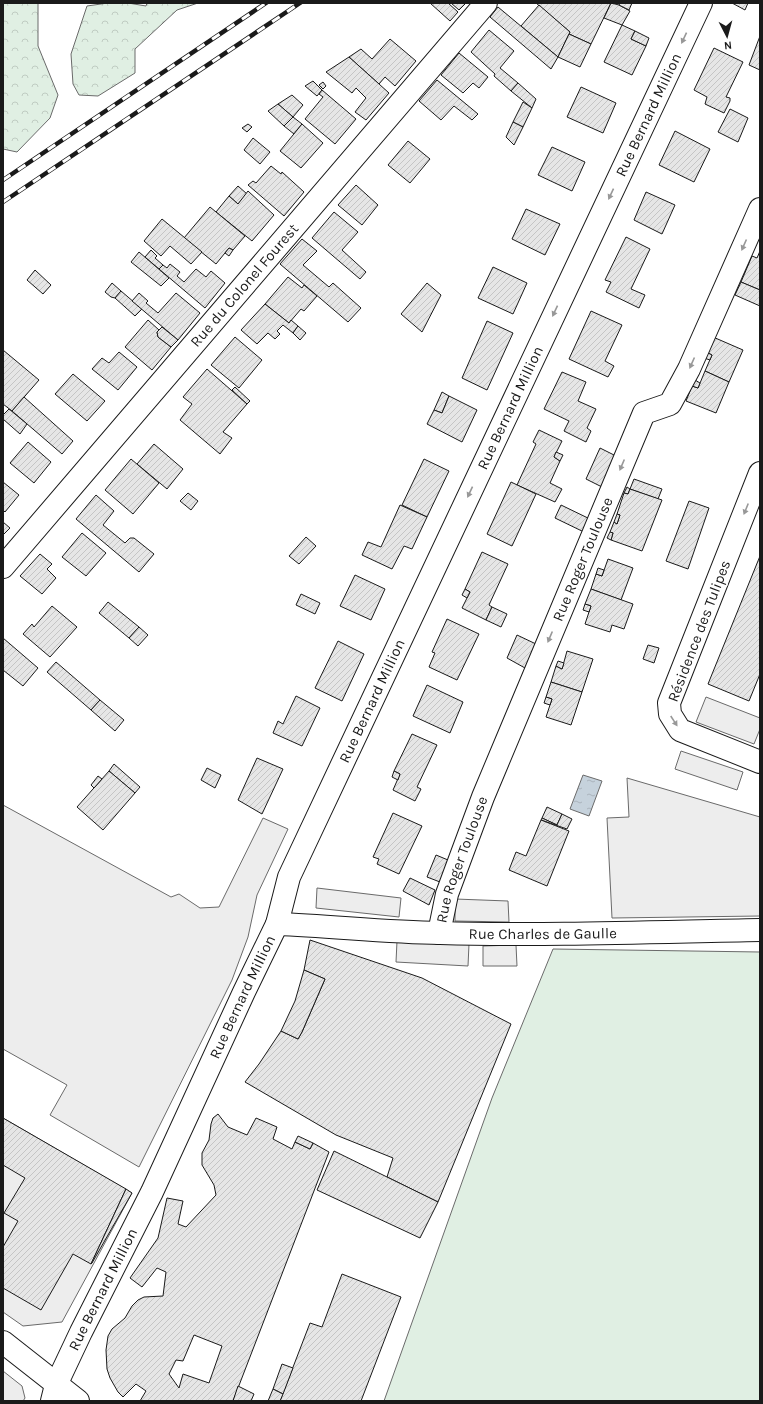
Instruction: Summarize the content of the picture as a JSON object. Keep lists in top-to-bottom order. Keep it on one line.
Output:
{"streets":{"street":["Rue Bernard Million","Rue du Colonel Fourest","Rue Roger Toulouse","Résidence des Tulipes","Rue Charles de Gaulle"]},"crossings":[["Rue Bernard Million","Rue Charles de Gaulle"],["Rue Roger Toulouse","Rue Charles de Gaulle"]],"one_way":["Rue Bernard Million","Rue Roger Toulouse"],"north":"bottom"}
